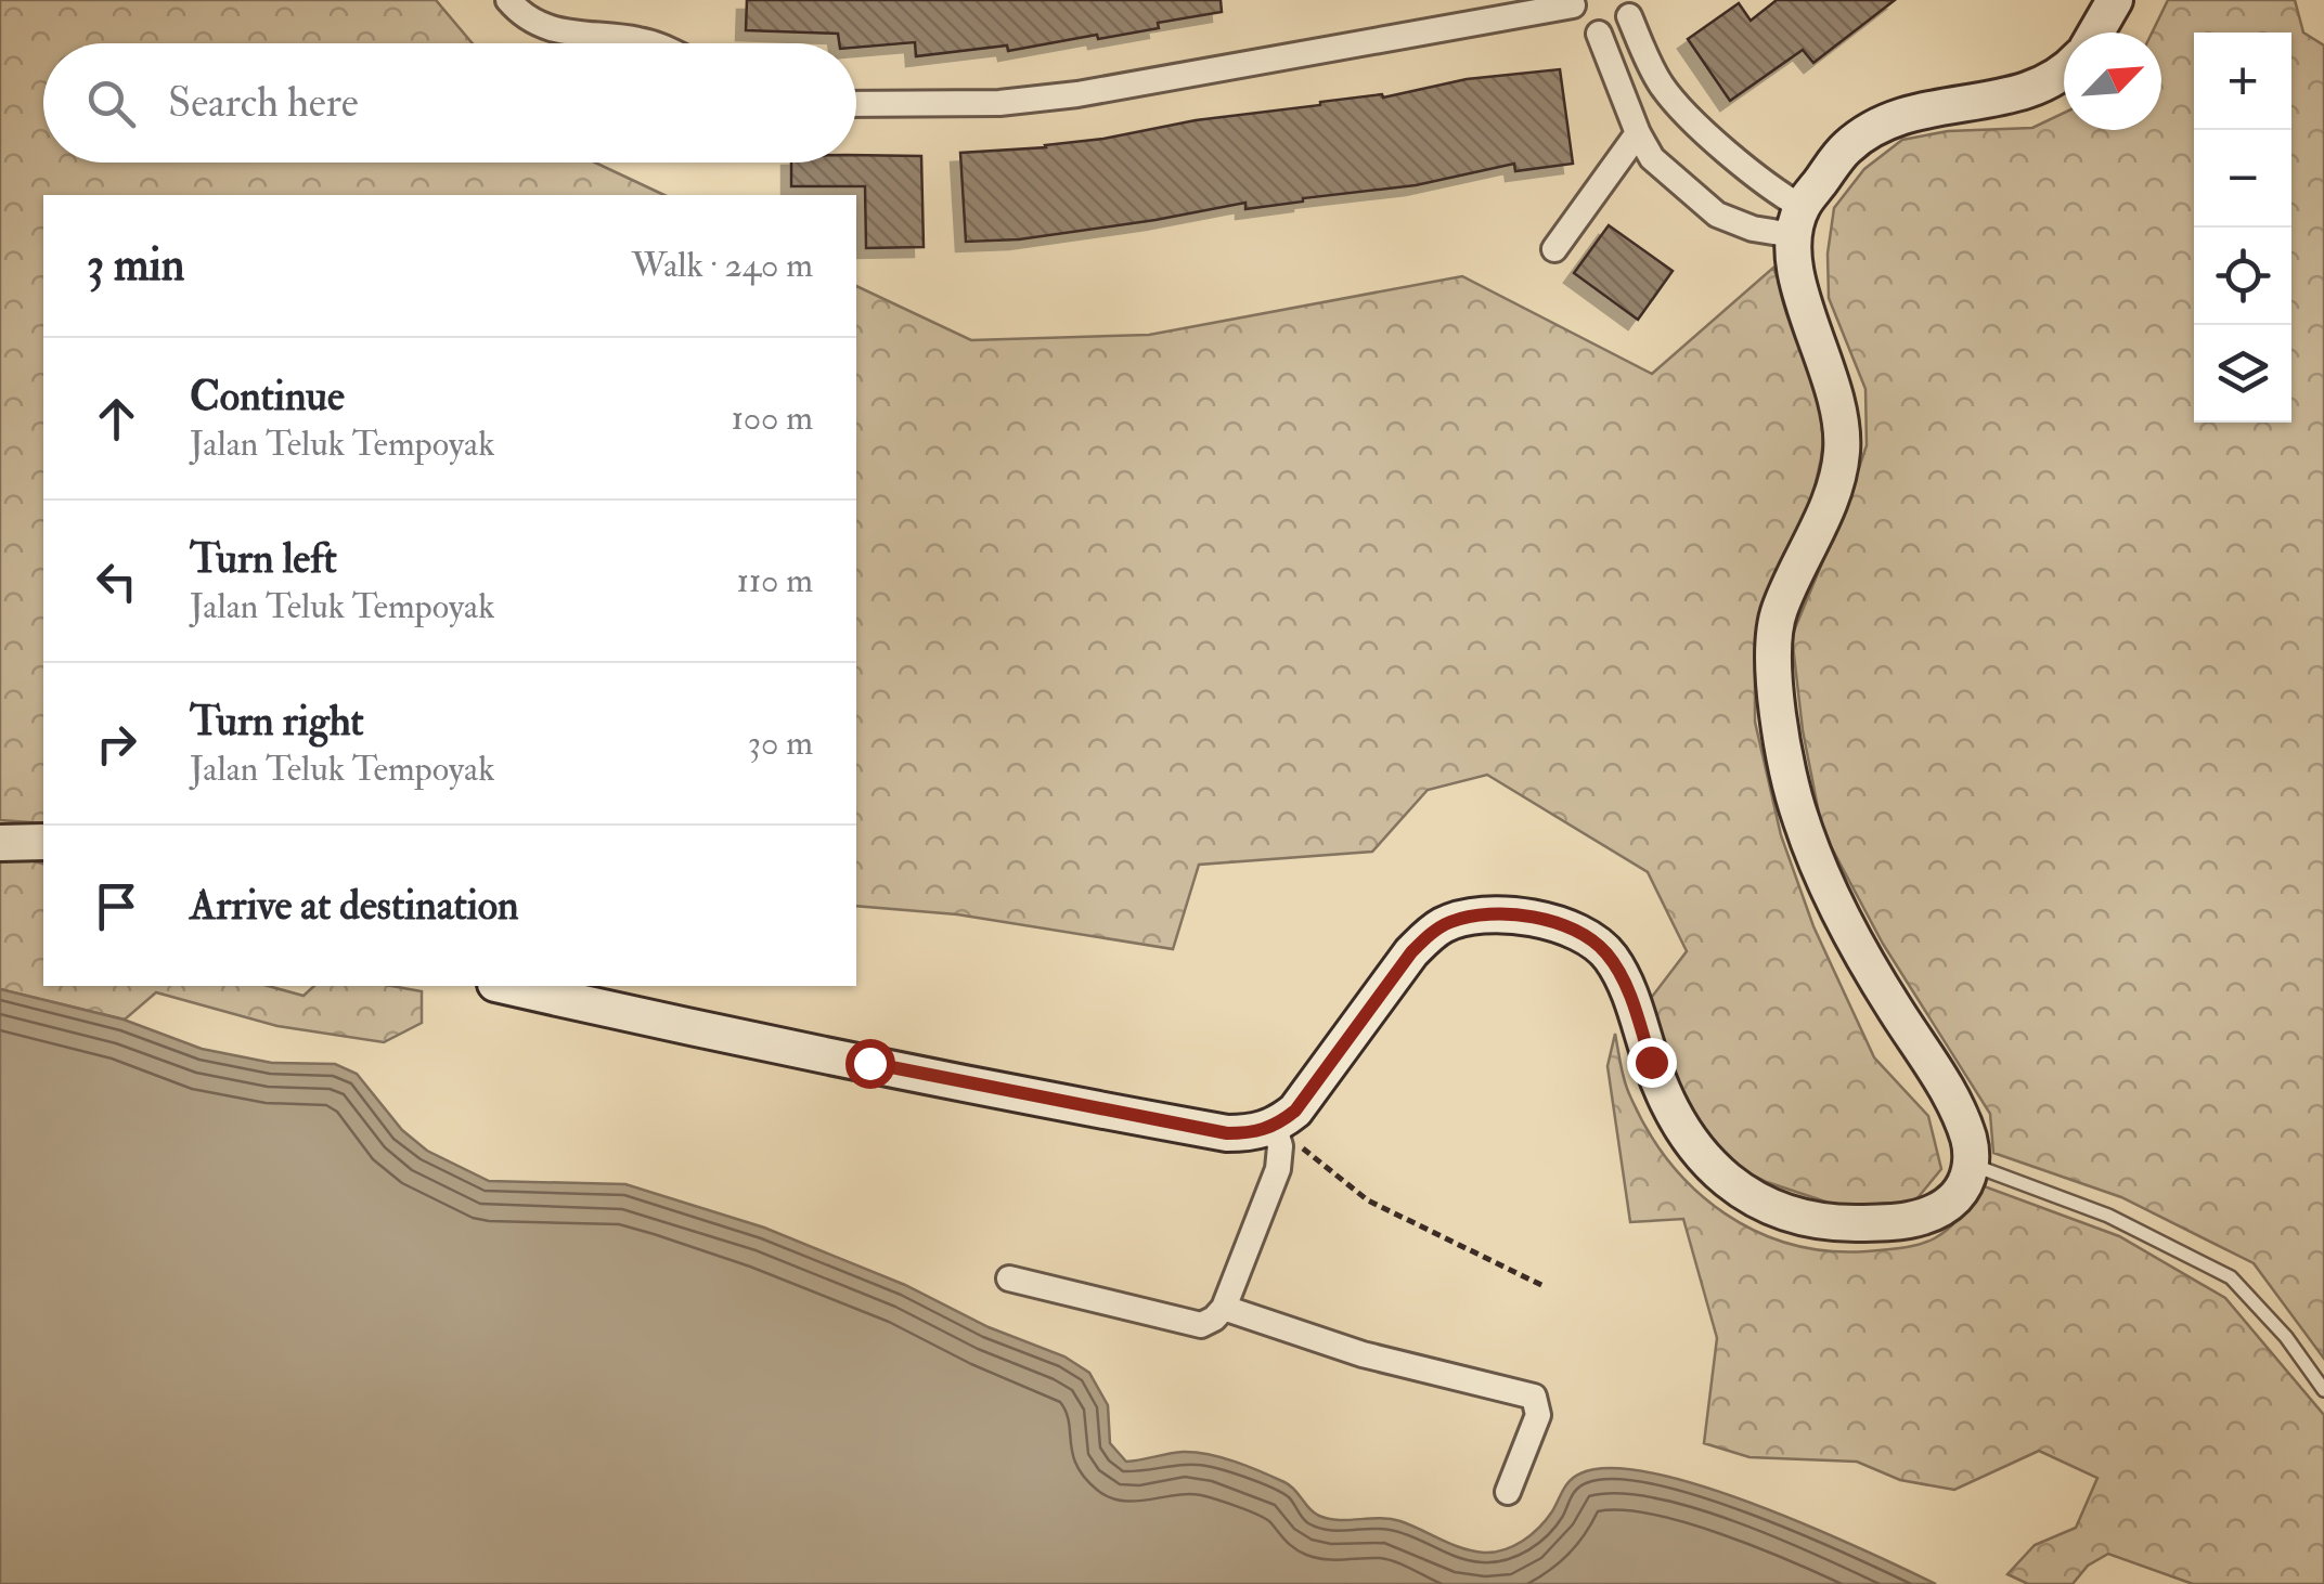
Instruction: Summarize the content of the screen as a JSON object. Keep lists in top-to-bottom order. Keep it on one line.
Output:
{"north":"top right","page":{"map_buttons":["+","−"],"search":"Search here","heading":["3 min","Walk · 240 m"],"list":[["Continue","Jalan Teluk Tempoyak","100 m"],["Turn left","Jalan Teluk Tempoyak","110 m"],["Turn right","Jalan Teluk Tempoyak","30 m"],"Arrive at destination"]}}
